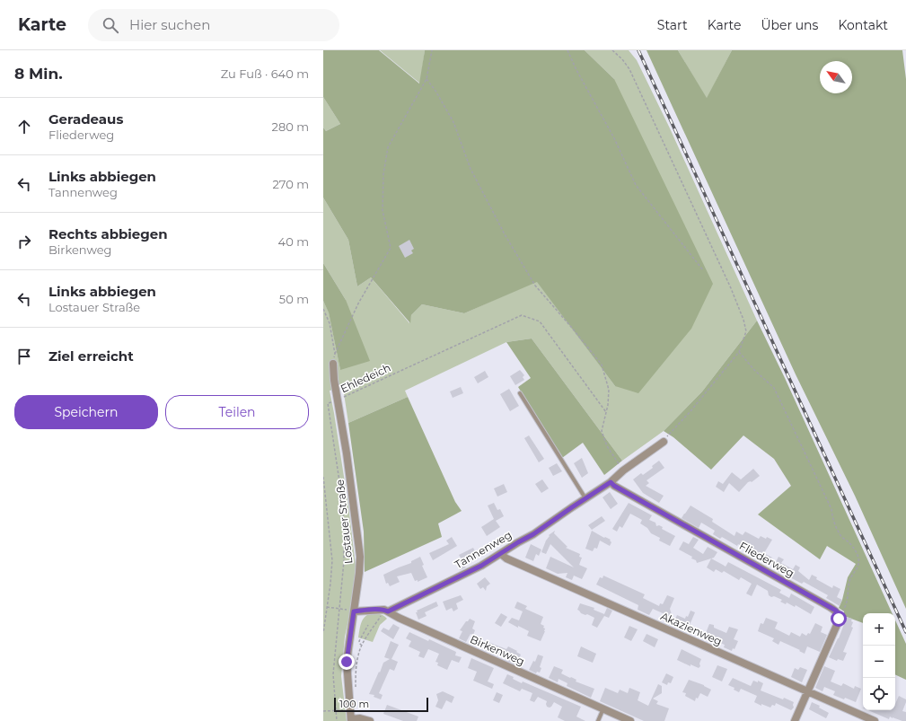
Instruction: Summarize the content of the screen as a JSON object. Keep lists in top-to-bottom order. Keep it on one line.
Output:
{"streets":{"street":["Lostauer Straße","Tannenweg","Fliederweg","Akazienweg","Birkenweg"],"path":["Ehledeich"]},"crossings":[["Ehledeich","Lostauer Straße"],["Tannenweg","Fliederweg"],["Tannenweg","Akazienweg"],["Tannenweg","Birkenweg"]],"scale_bar":"100 m","north":"top left","page":{"header":"Karte","search":"Hier suchen","nav":["Start","Karte","Über uns","Kontakt"],"heading":["8 Min.","Zu Fuß · 640 m"],"list":[["Geradeaus","Fliederweg","280 m"],["Links abbiegen","Tannenweg","270 m"],["Rechts abbiegen","Birkenweg","40 m"],["Links abbiegen","Lostauer Straße","50 m"],"Ziel erreicht"],"buttons":["Speichern","Teilen"],"map_buttons":["+","−"],"scale":"100 m"}}
